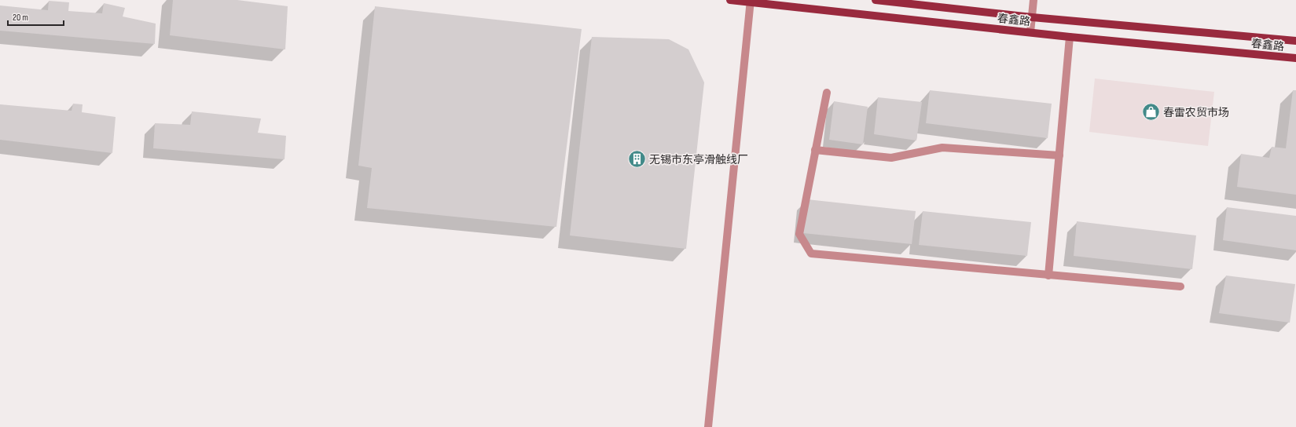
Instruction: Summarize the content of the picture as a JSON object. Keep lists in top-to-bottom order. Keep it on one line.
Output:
{"streets":{"main road":["春鑫路"]},"places":{"shop":["春雷农贸市场"],"building":["无锡市东亭滑触线厂"]},"scale_bar":"20 m"}
